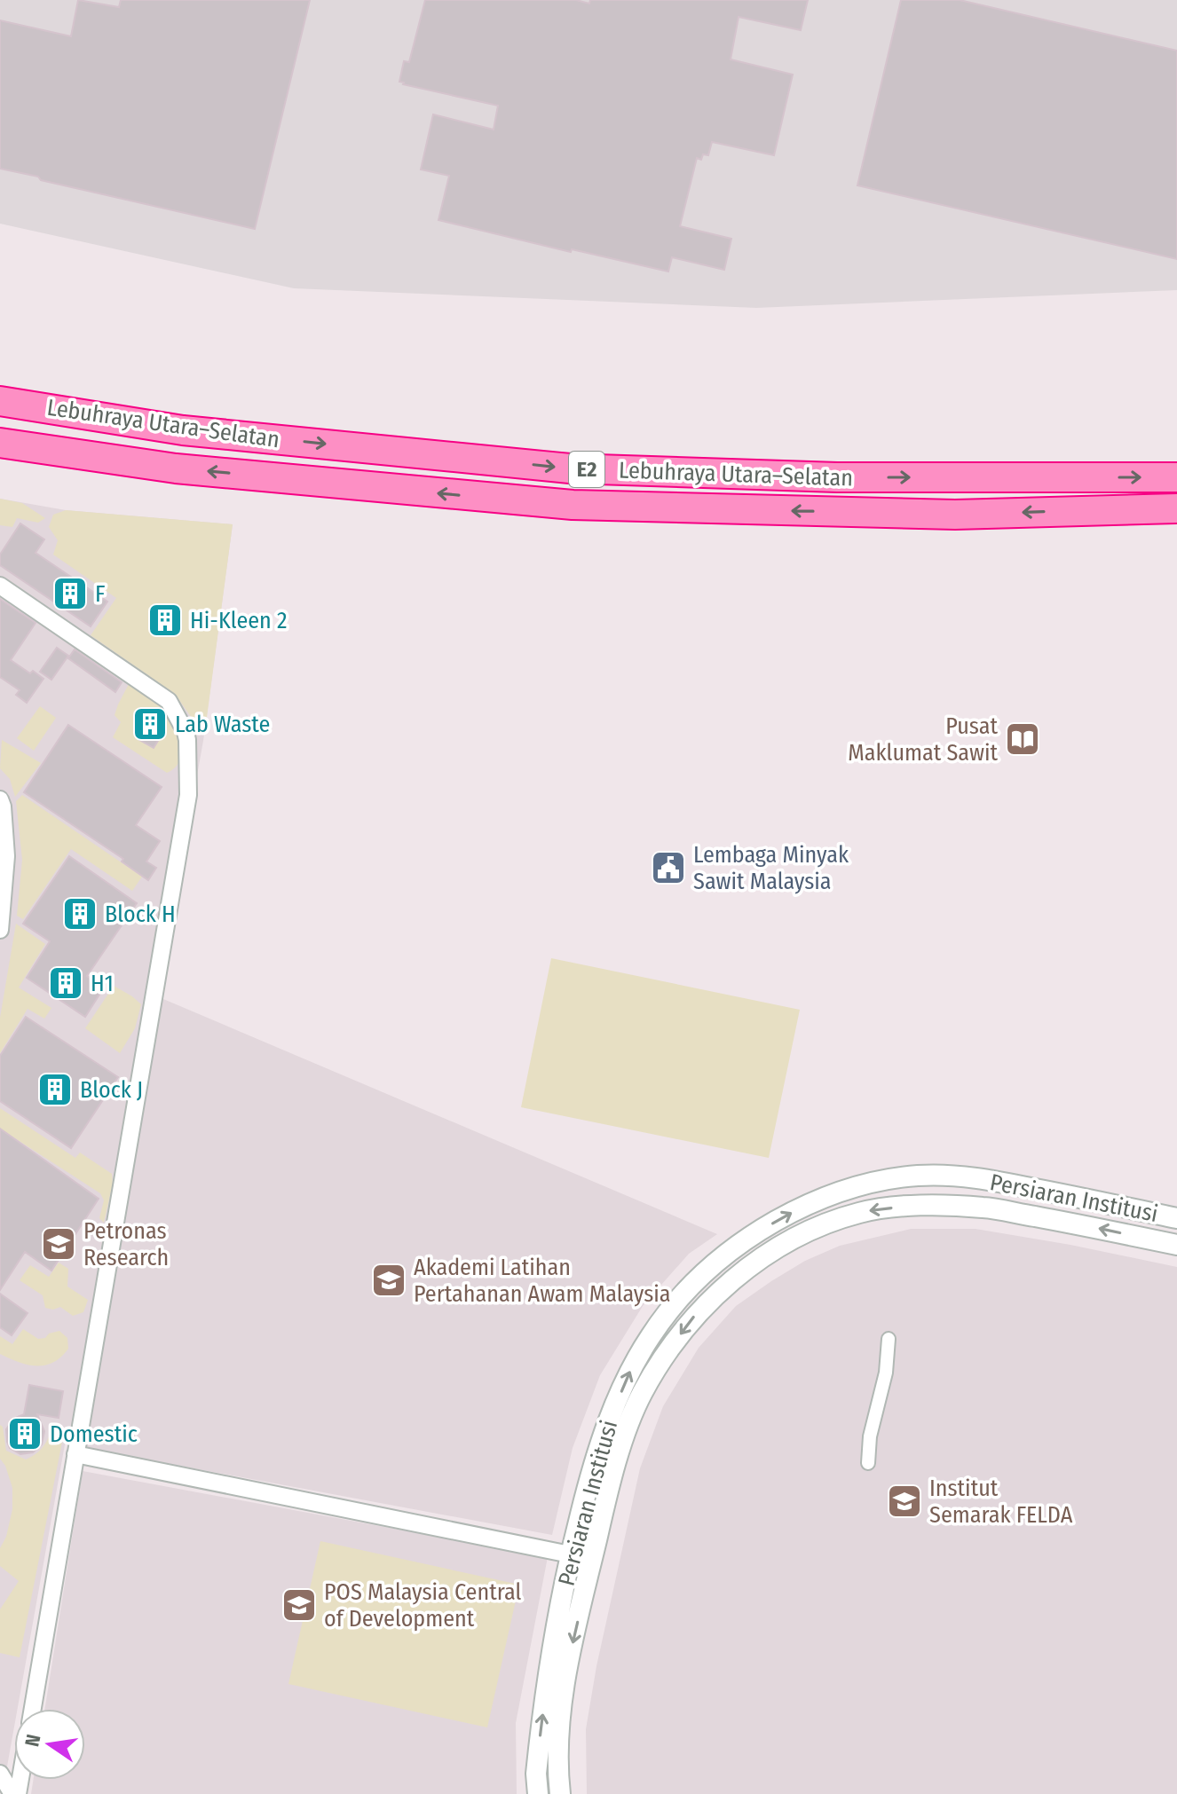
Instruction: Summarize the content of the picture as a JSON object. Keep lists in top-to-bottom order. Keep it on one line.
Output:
{"streets":{"highway":["Lebuhraya Utara–Selatan","E2"],"street":["Persiaran Institusi"]},"places":{"building":["F","Hi-Kleen 2","Lab Waste","Block H","H1","Block J","Domestic"],"library":["Pusat Maklumat Sawit"],"public building":["Lembaga Minyak Sawit Malaysia"],"school or university":["Petronas Research","Akademi Latihan Pertahanan Awam Malaysia","Institut Semarak FELDA","POS Malaysia Central of Development"]},"north":"left"}
